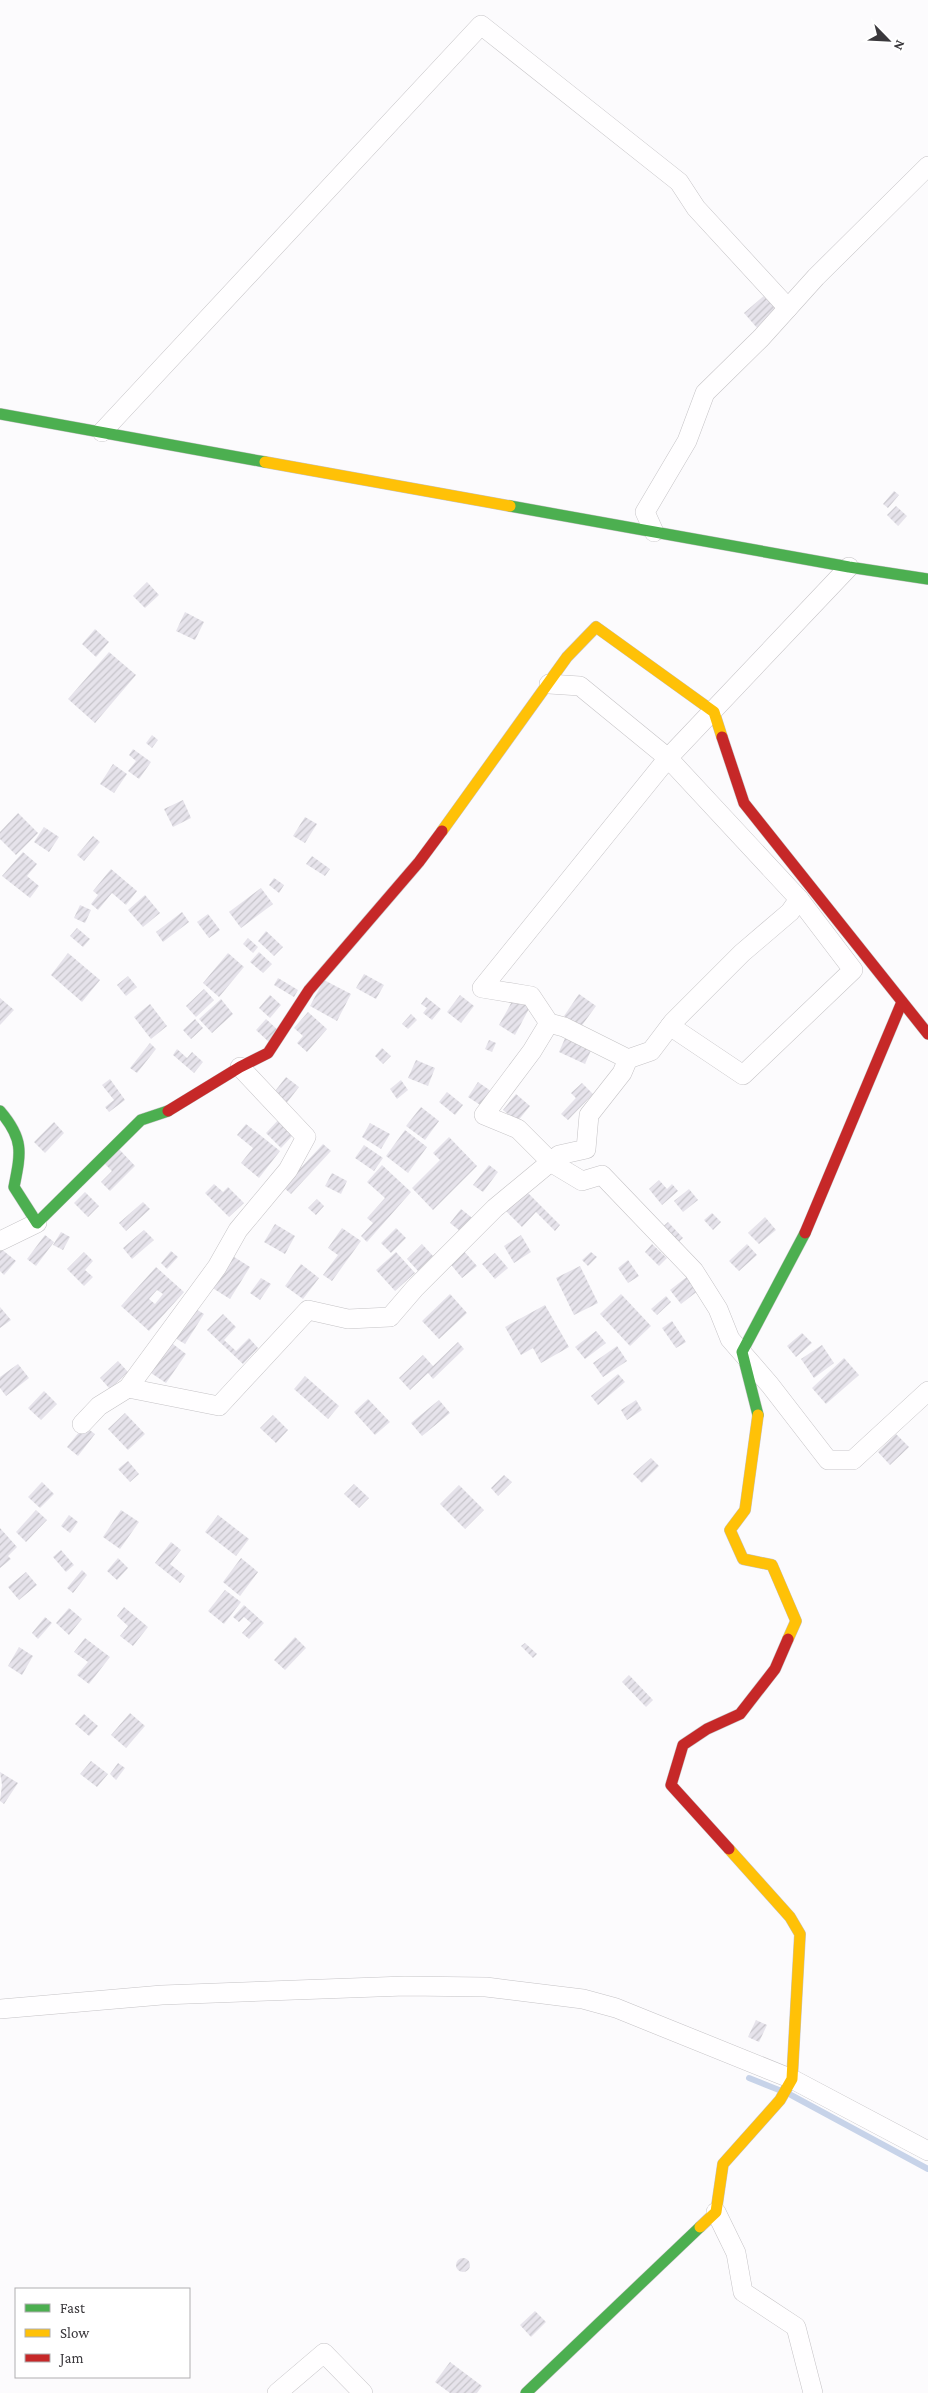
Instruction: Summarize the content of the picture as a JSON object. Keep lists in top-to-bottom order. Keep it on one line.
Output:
{"legend":["Fast","Slow","Jam"],"north":"bottom right"}
